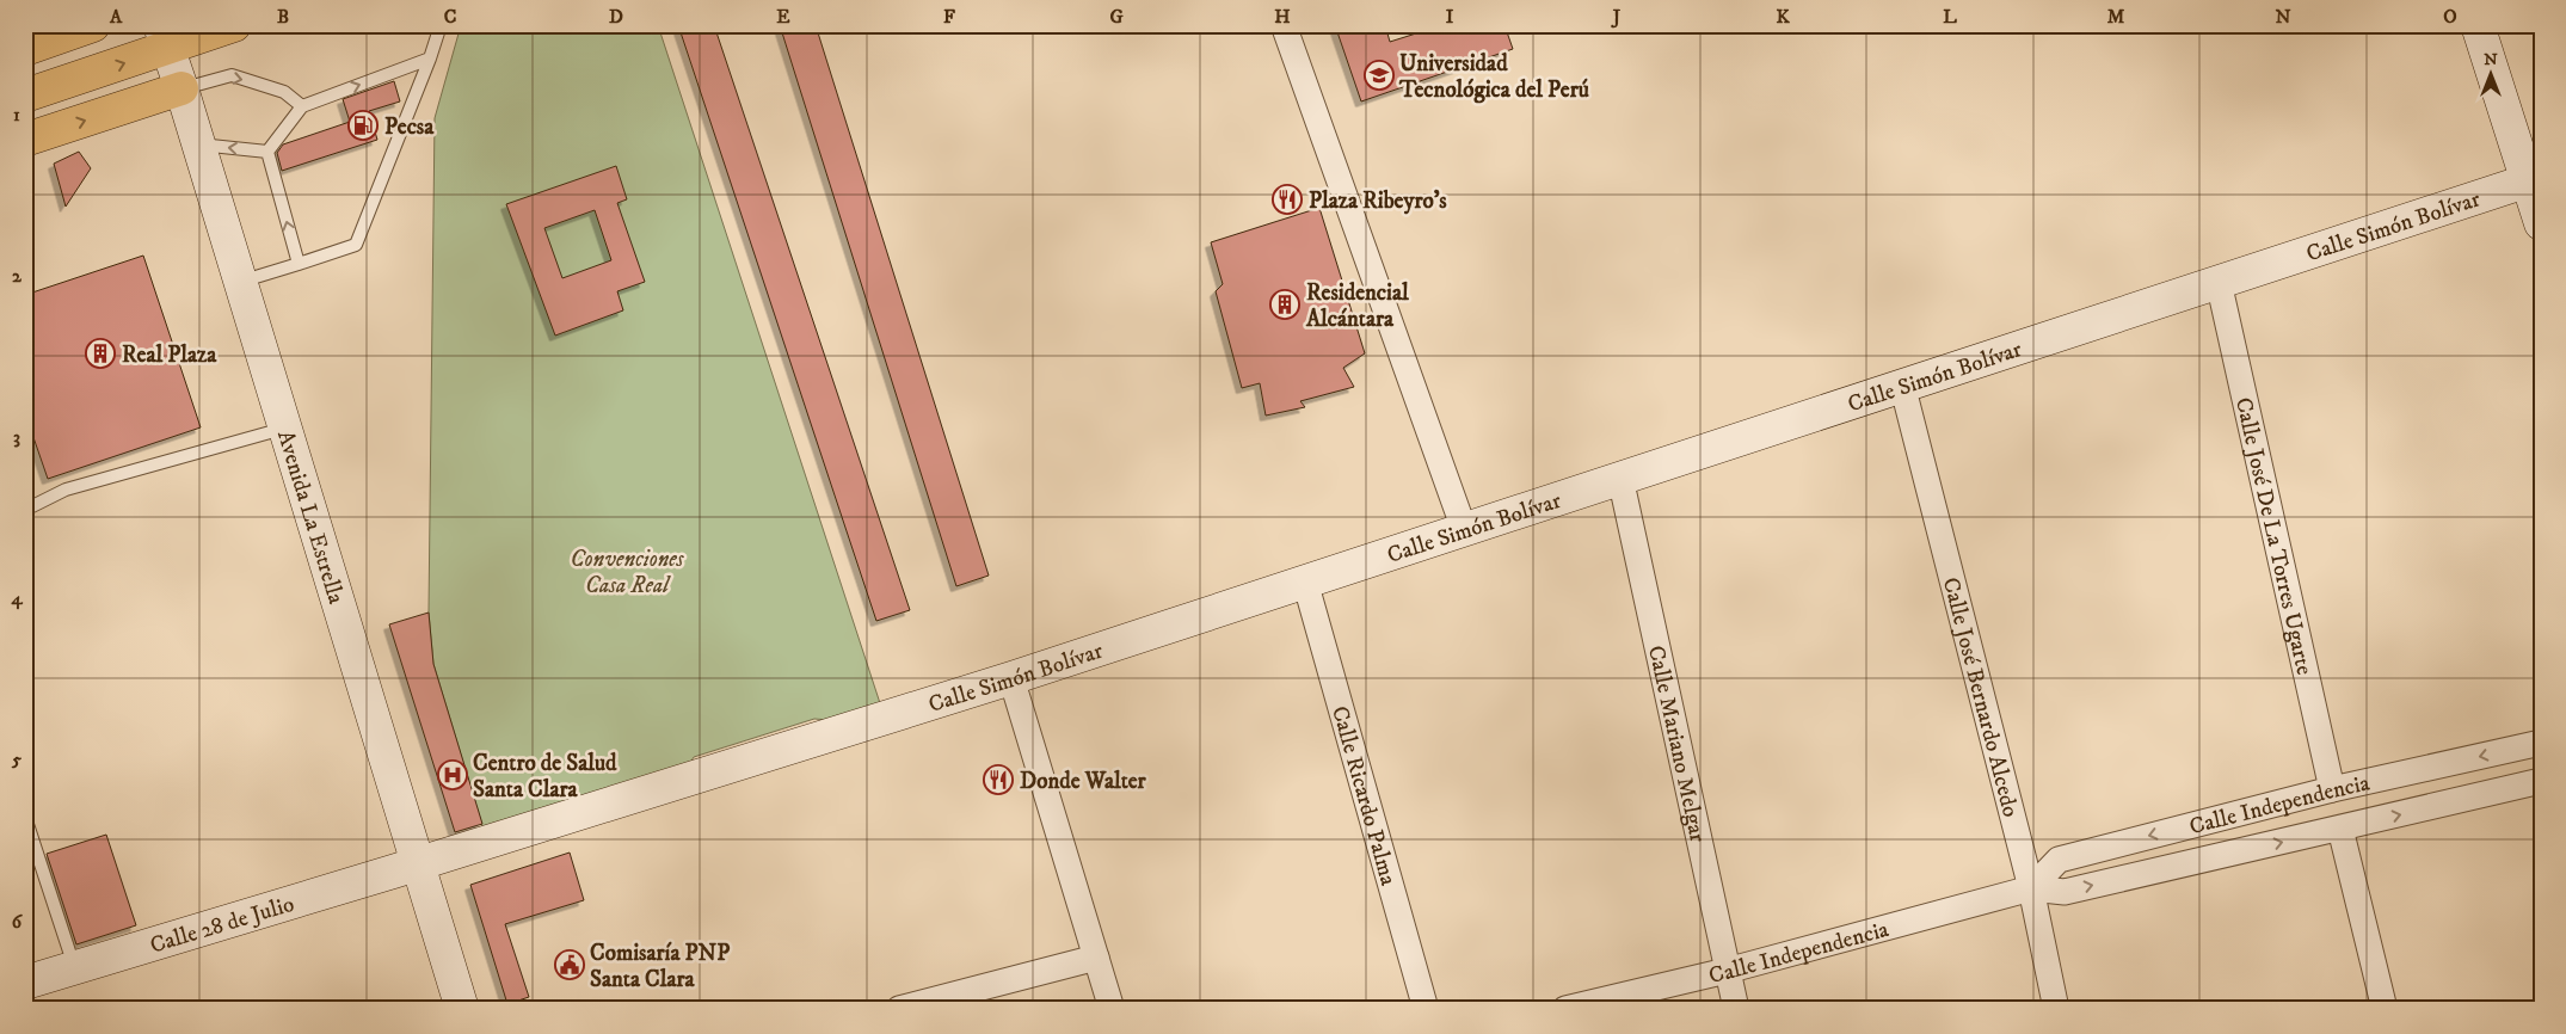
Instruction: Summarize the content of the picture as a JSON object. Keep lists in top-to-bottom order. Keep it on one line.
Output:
{"streets":{"street":["Calle Simón Bolívar","Avenida La Estrella","Calle José De La Torres Ugarte","Calle José Bernardo Alcedo","Calle Mariano Melgar","Calle Ricardo Palma","Calle Independencia","Calle 28 de Julio"]},"crossings":[["Calle Simón Bolívar","Avenida La Estrella"],["Calle Simón Bolívar","Calle José De La Torres Ugarte"],["Calle Simón Bolívar","Calle José Bernardo Alcedo"],["Calle Simón Bolívar","Calle Mariano Melgar"],["Calle Simón Bolívar","Calle Ricardo Palma"],["Calle Simón Bolívar","Calle 28 de Julio"],["Avenida La Estrella","Calle 28 de Julio"],["Calle José De La Torres Ugarte","Calle Independencia"],["Calle José Bernardo Alcedo","Calle Independencia"],["Calle Mariano Melgar","Calle Independencia"]],"parks":["Convenciones Casa Real"],"places":{"school or university":["Universidad Tecnológica del Perú"],"fuel station":["Pecsa"],"restaurant":["Plaza Ribeyro’s","Donde Walter"],"building":["Residencial Alcántara","Real Plaza"],"hospital":["Centro de Salud Santa Clara"],"public building":["Comisaría PNP Santa Clara"]},"north":"top","grid":{"columns":["A","B","C","D","E","F","G","H","I","J","K","L","M","N","O"],"rows":["1","2","3","4","5","6"]}}
